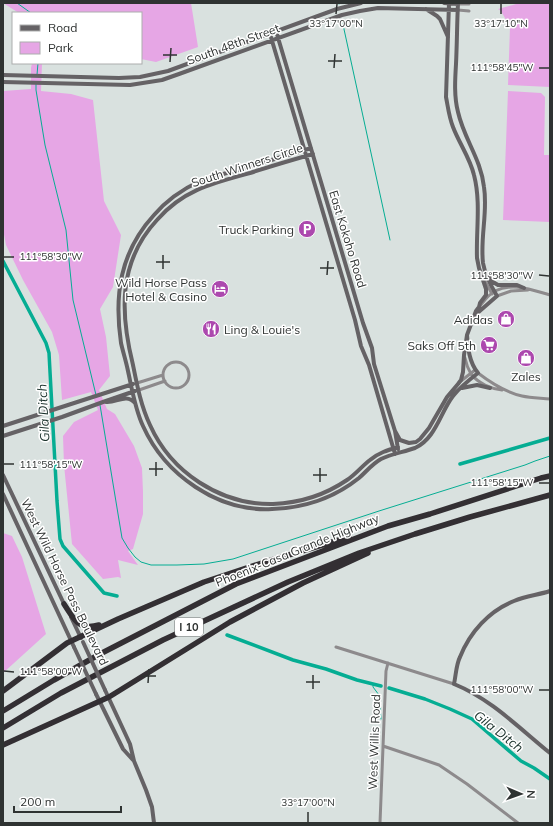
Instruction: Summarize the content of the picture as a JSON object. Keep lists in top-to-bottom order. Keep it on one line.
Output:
{"streets":{"highway":["Phoenix-Casa Grande Highway","I 10"],"street":["South 48th Street","South Winners Circle","East Kokoho Road","West Wild Horse Pass Boulevard","West Willis Road"]},"crossings":[["South 48th Street","East Kokoho Road"],["South Winners Circle","East Kokoho Road"]],"water":["Gila Ditch"],"places":{"parking":["Truck Parking"],"hotel":["Wild Horse Pass Hotel & Casino"],"shop":["Adidas","Zales"],"restaurant":["Ling & Louie's"],"supermarket":["Saks Off 5th"]},"legend":["Road","Park"],"scale_bar":"200 m","north":"right","coordinates":["33°17'00\"N","33°17'10\"N","111°58'45\"W","111°58'30\"W","111°58'15\"W","111°58'00\"W"]}
